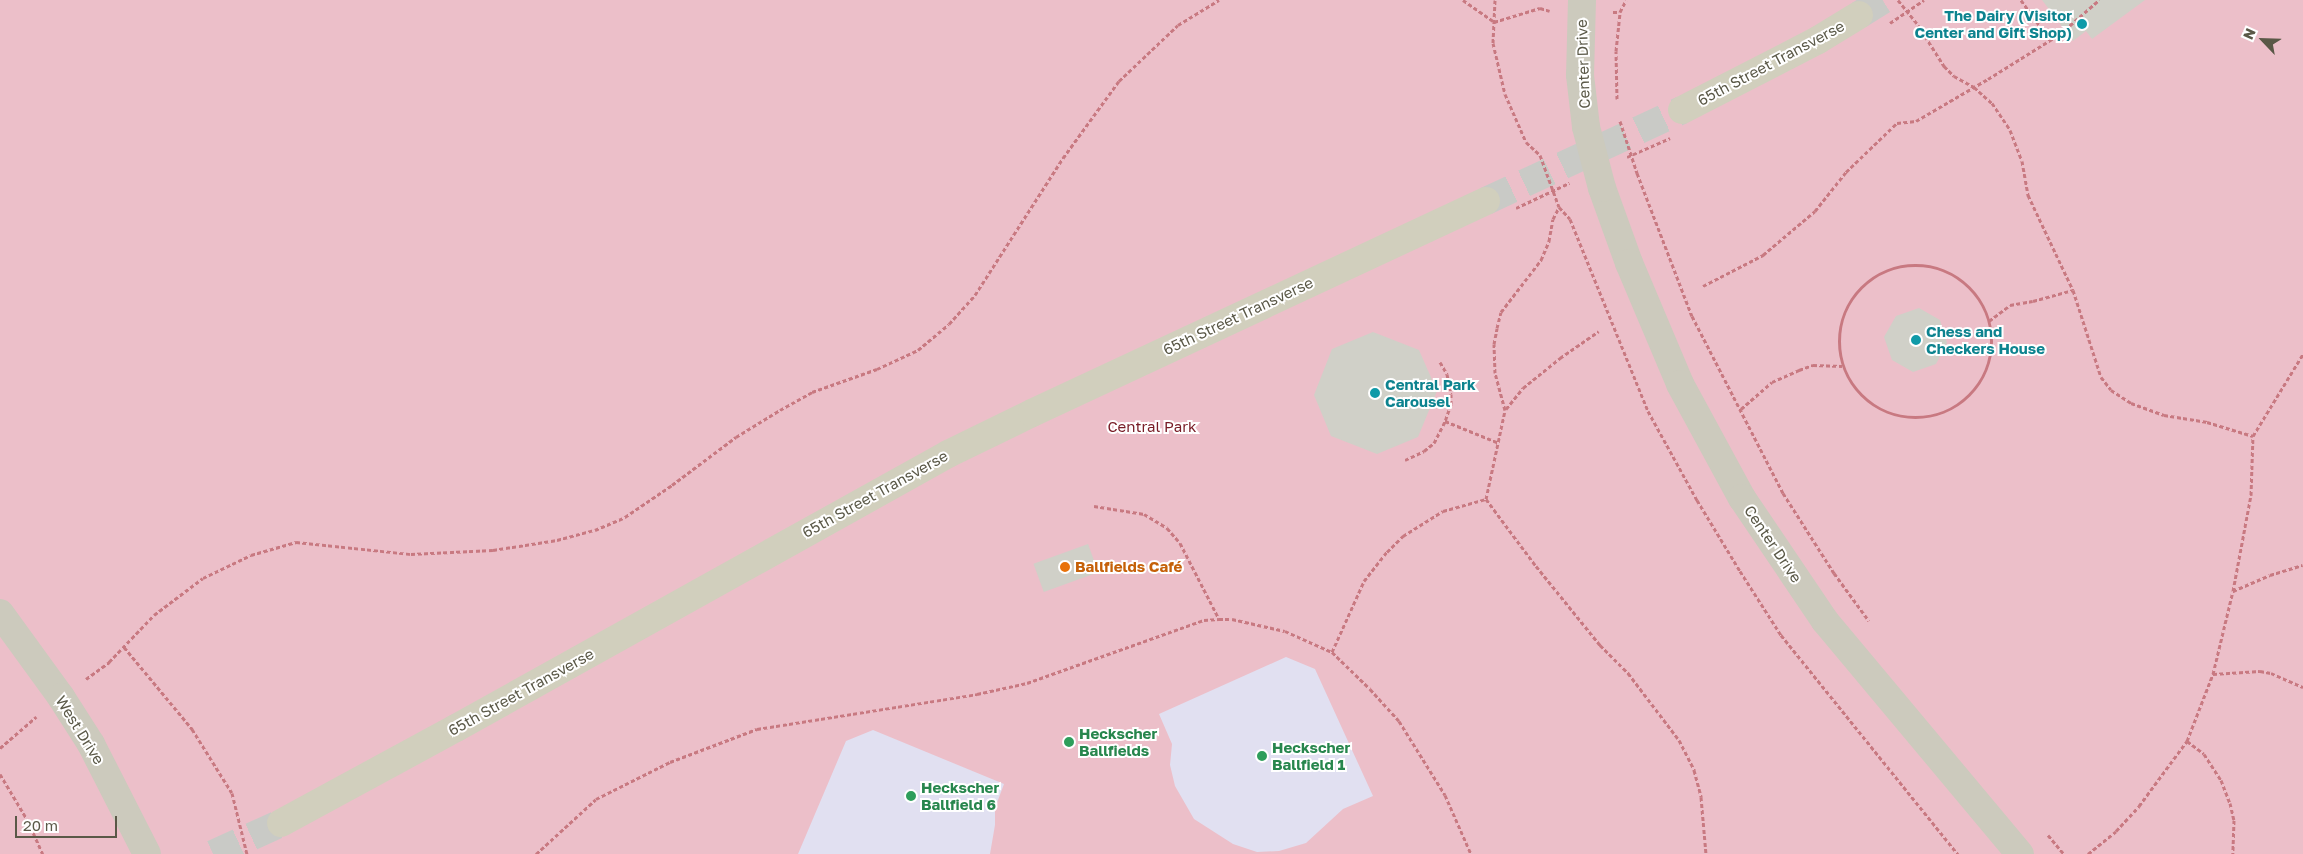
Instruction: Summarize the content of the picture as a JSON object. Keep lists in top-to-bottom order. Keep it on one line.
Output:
{"streets":{"main road":["65th Street Transverse"],"street":["Center Drive","West Drive"]},"parks":["Central Park"],"places":["The Dairy (Visitor Center and Gift Shop)","Chess and Checkers House","Central Park Carousel","Ballfields Café","Heckscher Ballfields","Heckscher Ballfield 1","Heckscher Ballfield 6"],"scale_bar":"20 m","north":"top left"}
